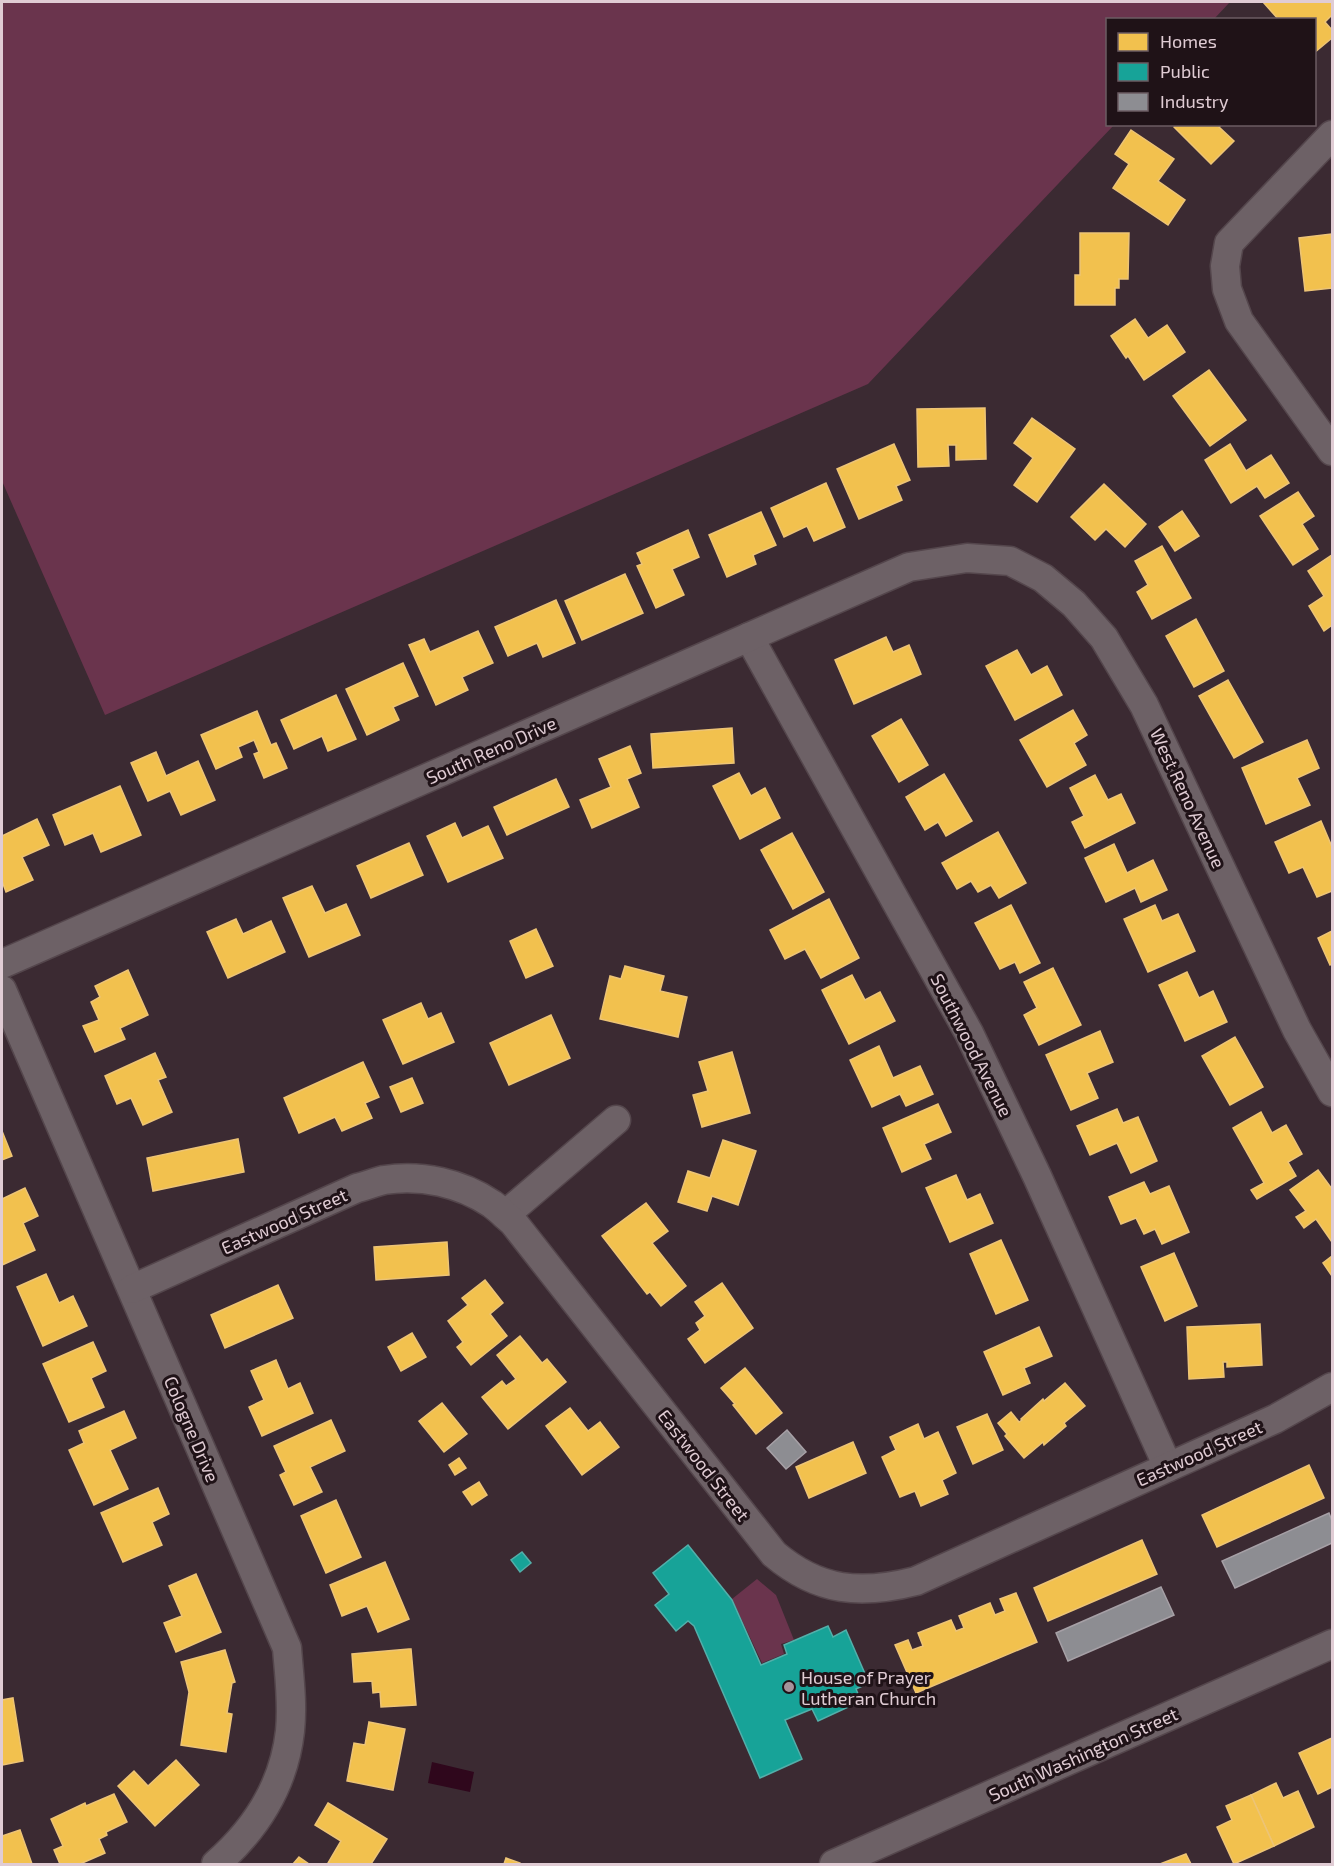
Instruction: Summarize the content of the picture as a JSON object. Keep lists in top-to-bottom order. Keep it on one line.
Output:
{"streets":{"street":["South Reno Drive","West Reno Avenue","Southwood Avenue","Eastwood Street","Cologne Drive","South Washington Street"]},"crossings":[["South Reno Drive","West Reno Avenue"],["South Reno Drive","Southwood Avenue"],["Southwood Avenue","Eastwood Street"],["Eastwood Street","Cologne Drive"]],"places":["House of Prayer Lutheran Church"],"legend":["Homes","Public","Industry"]}
